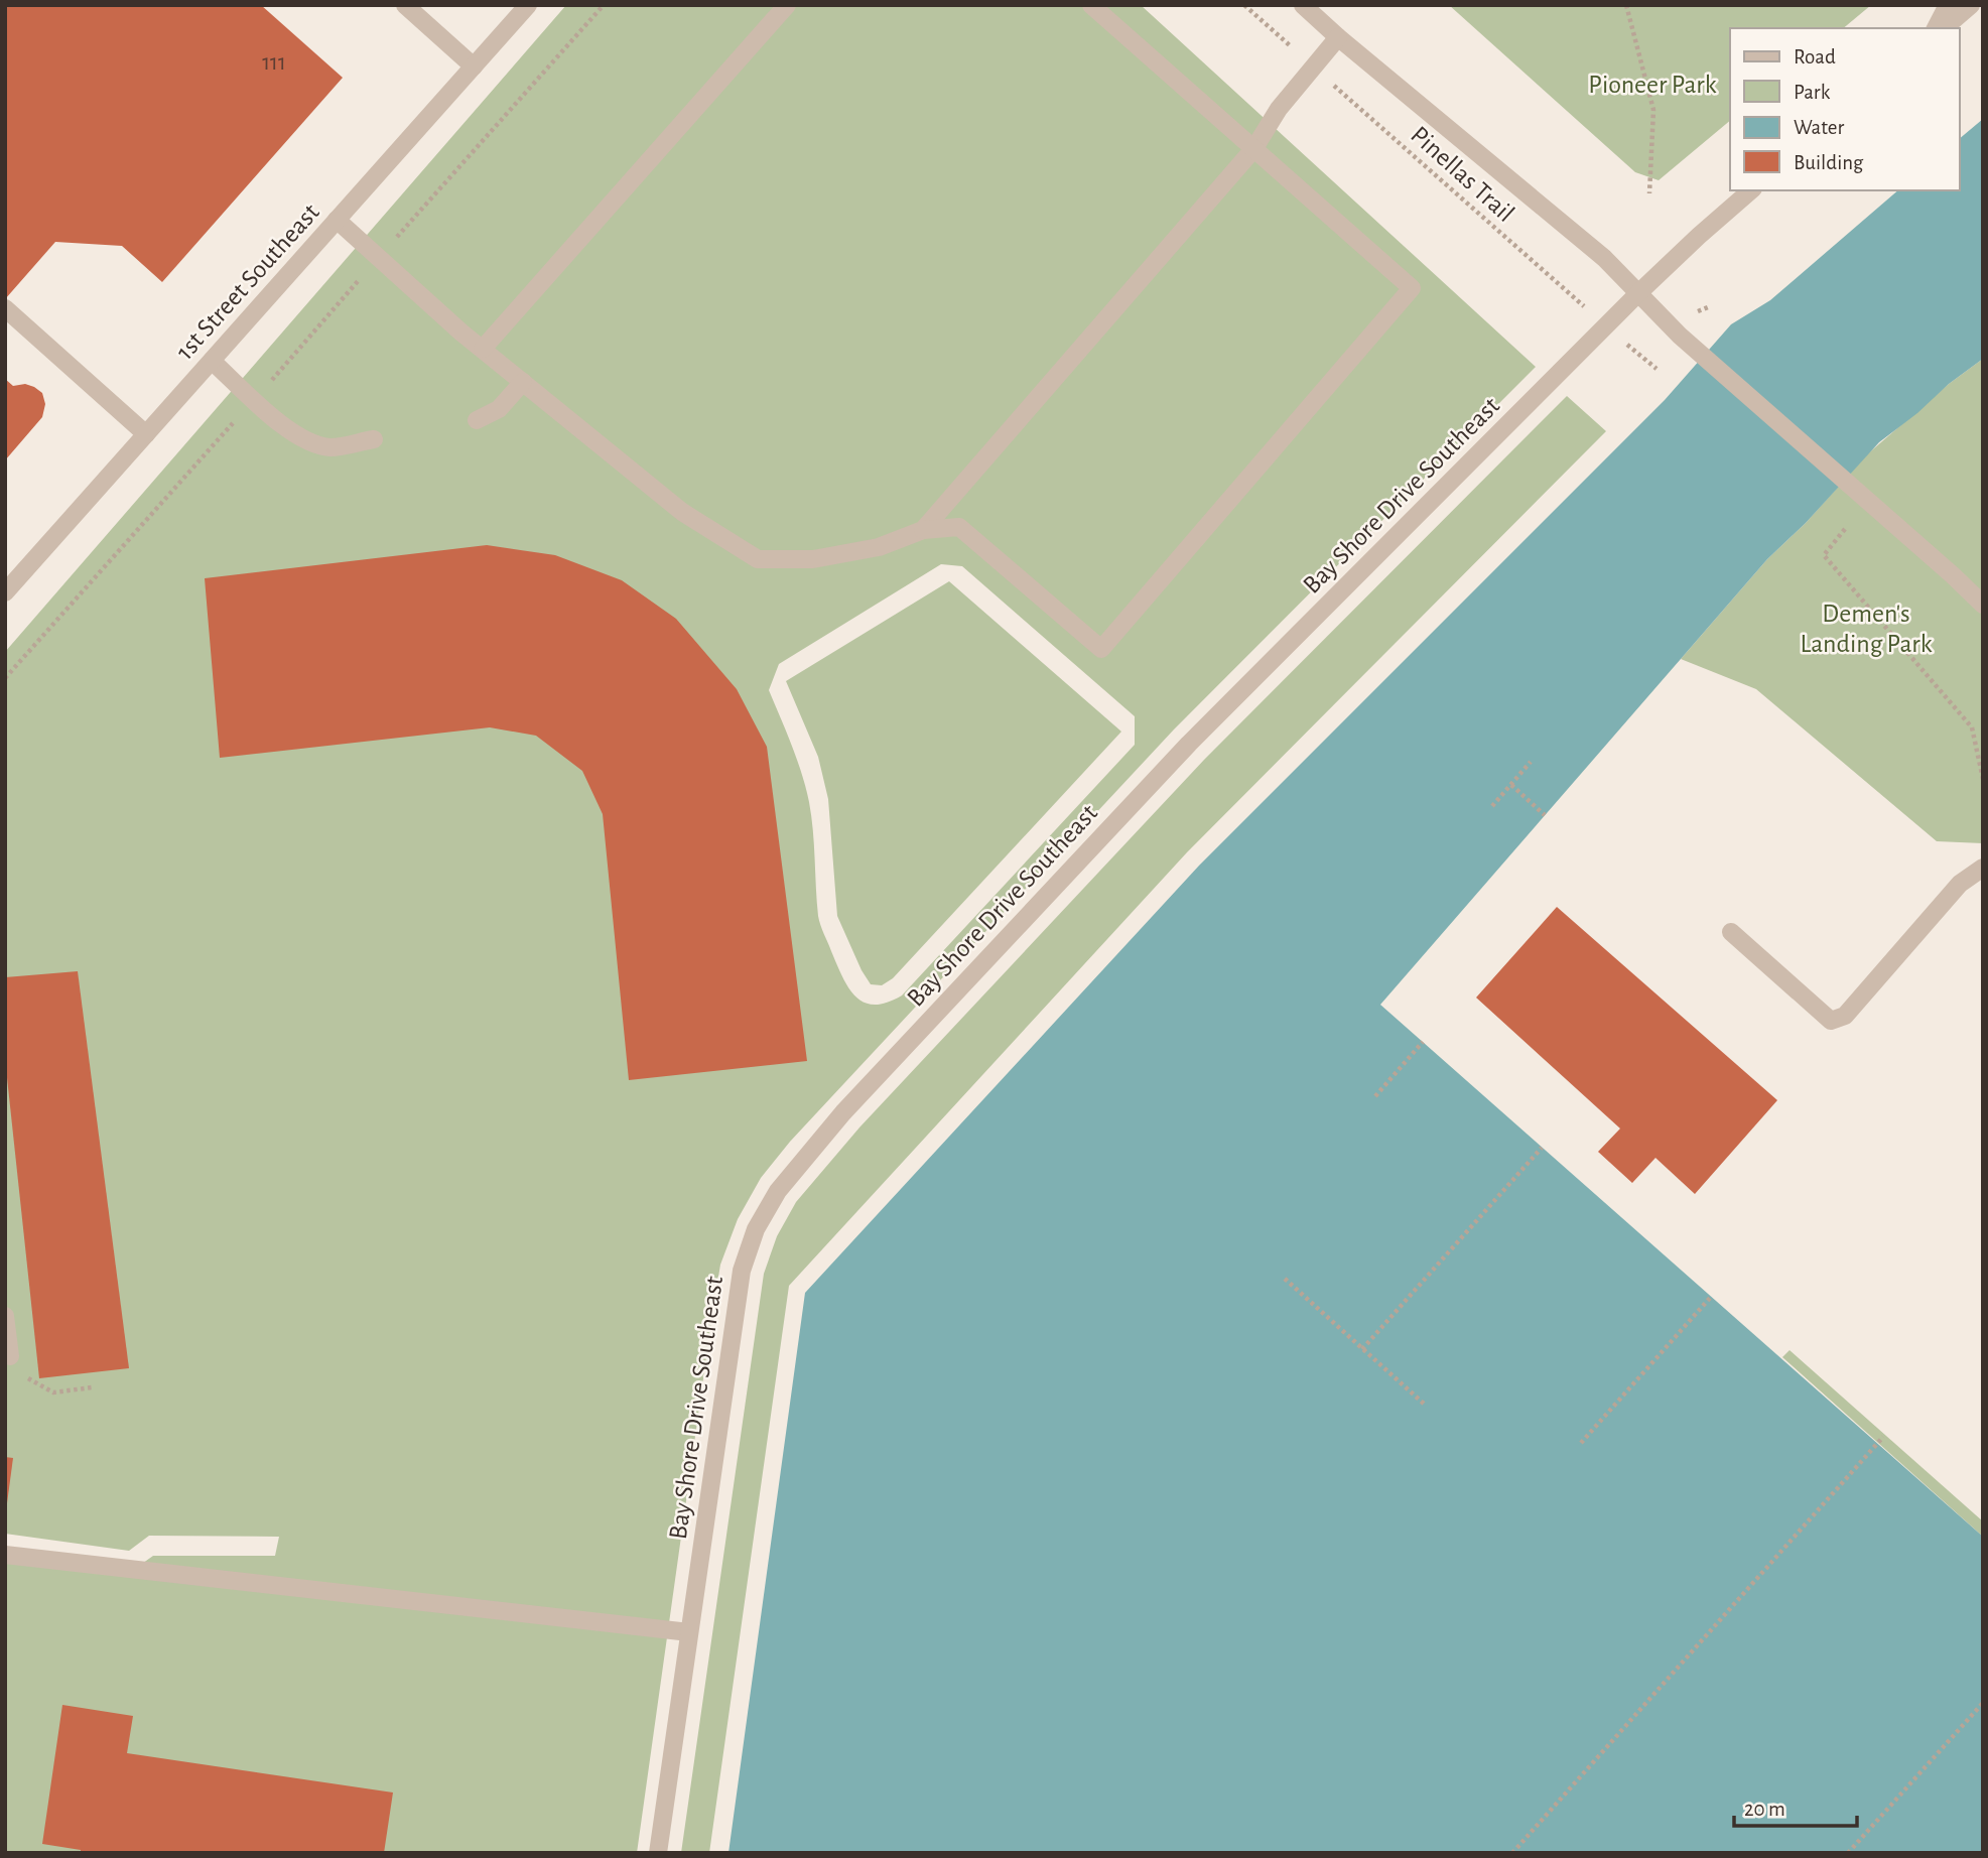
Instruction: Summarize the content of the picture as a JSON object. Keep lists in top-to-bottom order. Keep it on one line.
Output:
{"streets":{"street":["1st Street Southeast","Bay Shore Drive Southeast"],"path":["Pinellas Trail"]},"crossings":[["Pinellas Trail","Bay Shore Drive Southeast"]],"parks":["Pioneer Park","Demen's Landing Park"],"house_numbers":["111"],"legend":["Road","Park","Water","Building"],"scale_bar":"20 m"}
